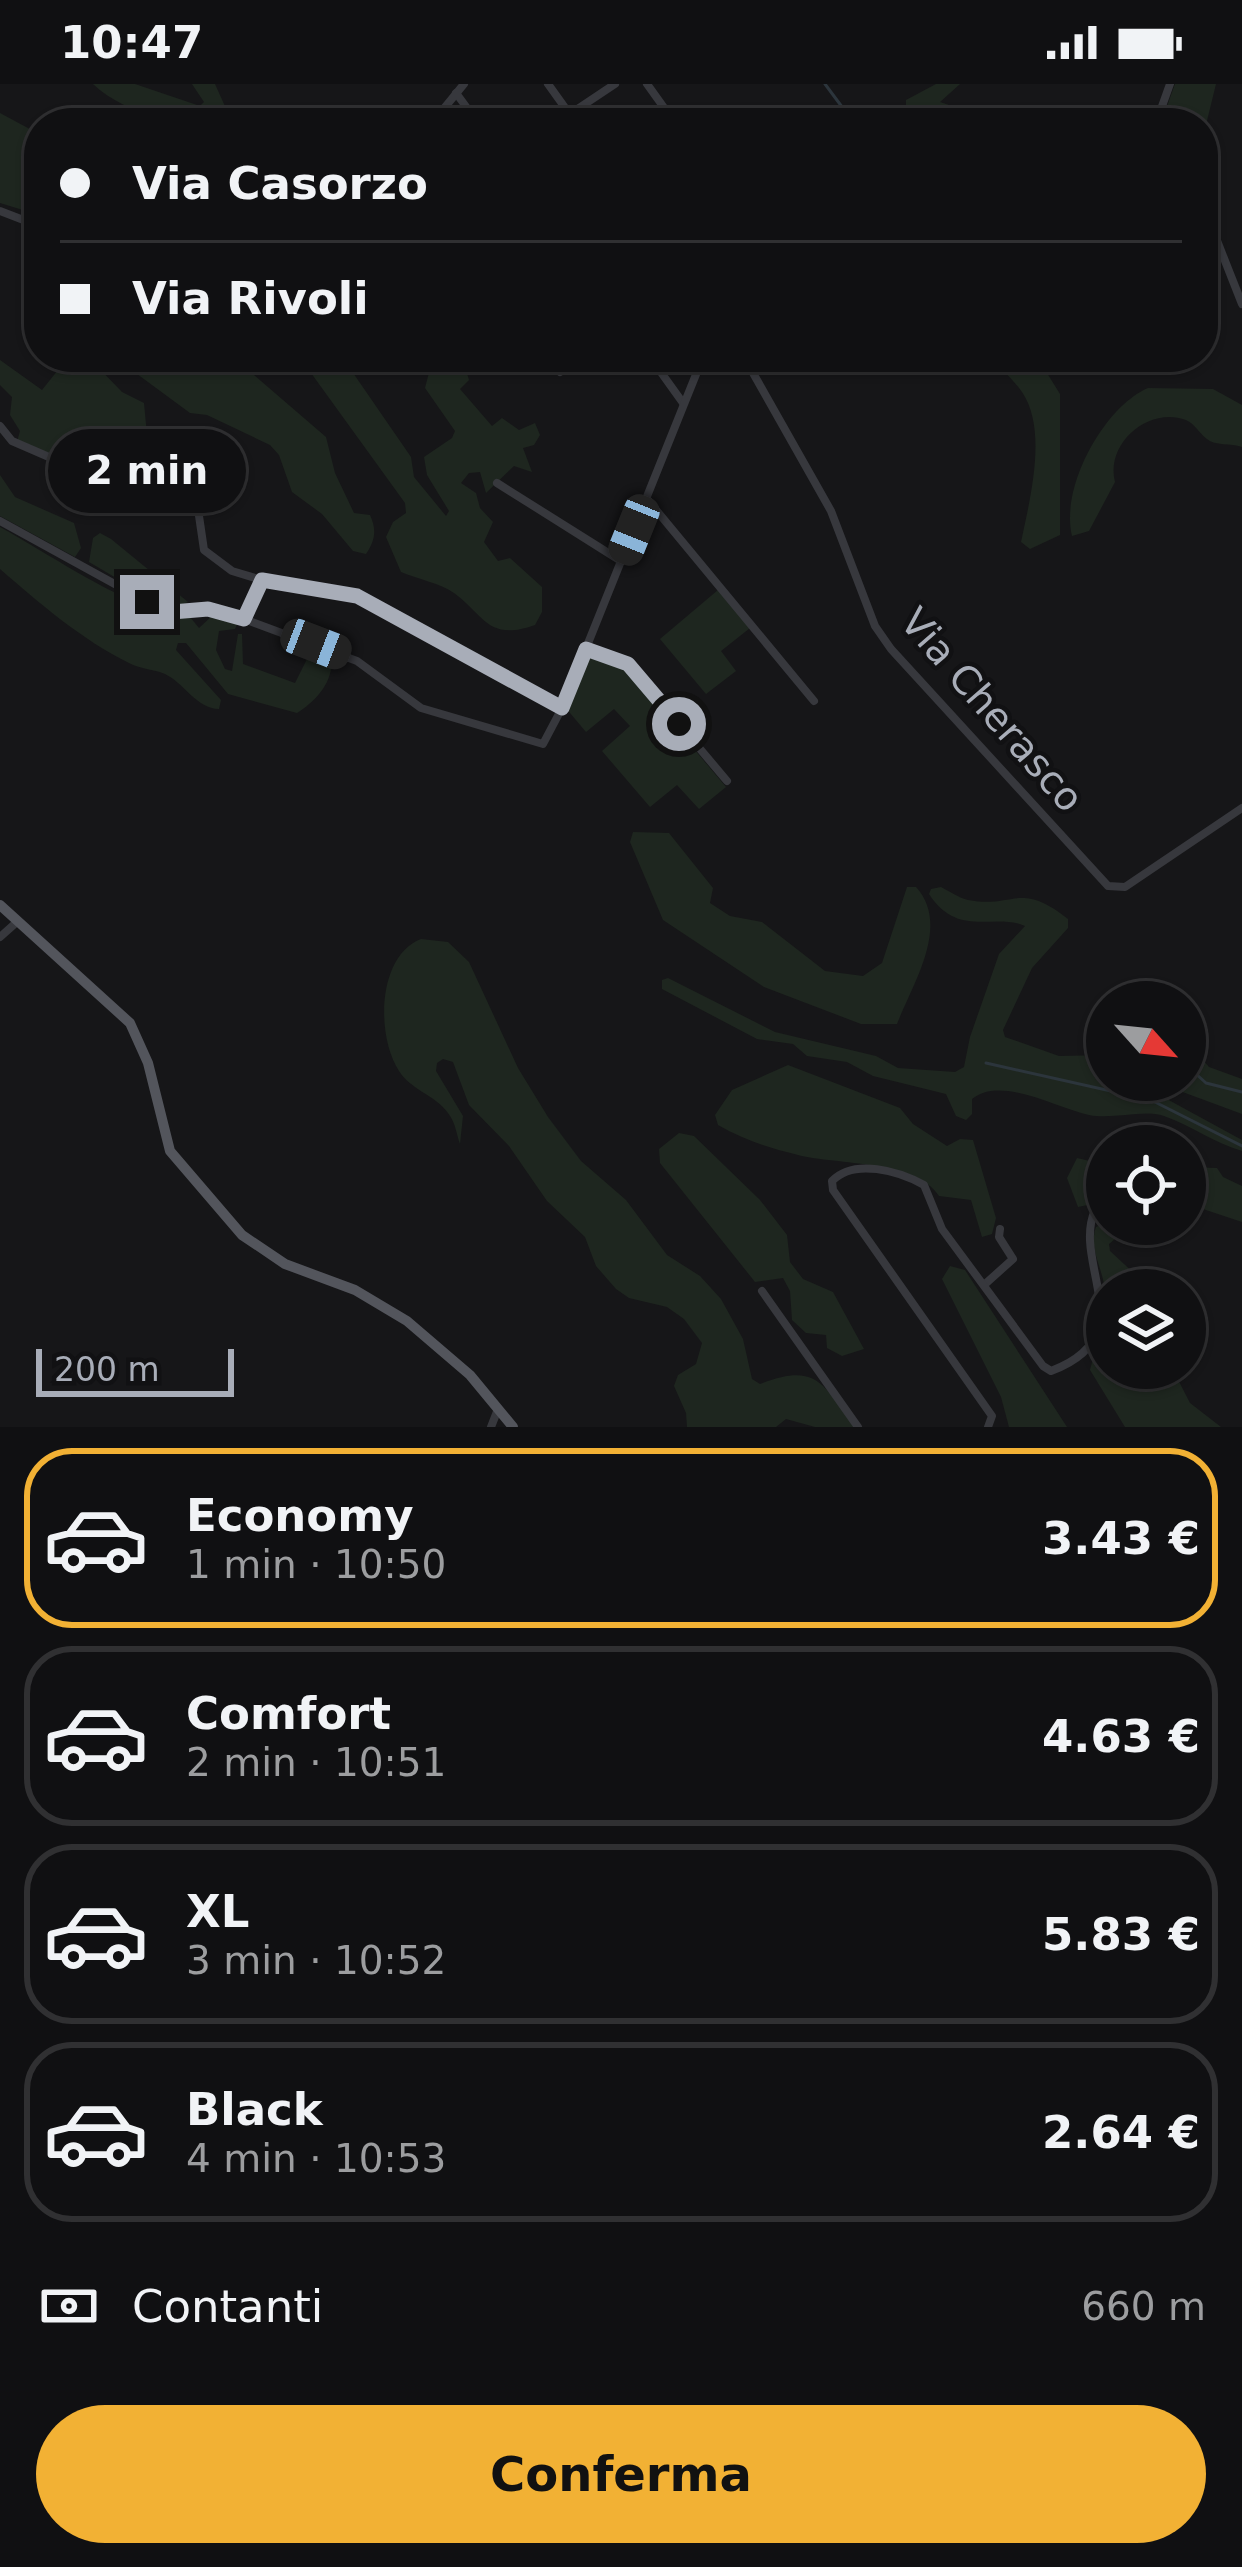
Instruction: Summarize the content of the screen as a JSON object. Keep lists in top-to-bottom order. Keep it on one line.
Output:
{"streets":{"street":["Via Cherasco"]},"scale_bar":"200 m","north":"bottom right","page":{"status":"10:47","banner":["Via Casorzo","Via Rivoli"],"bubble":"2 min","scale":"200 m","list":[{"name":"Economy","note":"1 min · 10:50","value":"3.43 €"},{"name":"Comfort","note":"2 min · 10:51","value":"4.63 €"},{"name":"XL","note":"3 min · 10:52","value":"5.83 €"},{"name":"Black","note":"4 min · 10:53","value":"2.64 €"}],"pay":["Contanti","660 m"],"buttons":"Conferma"}}
